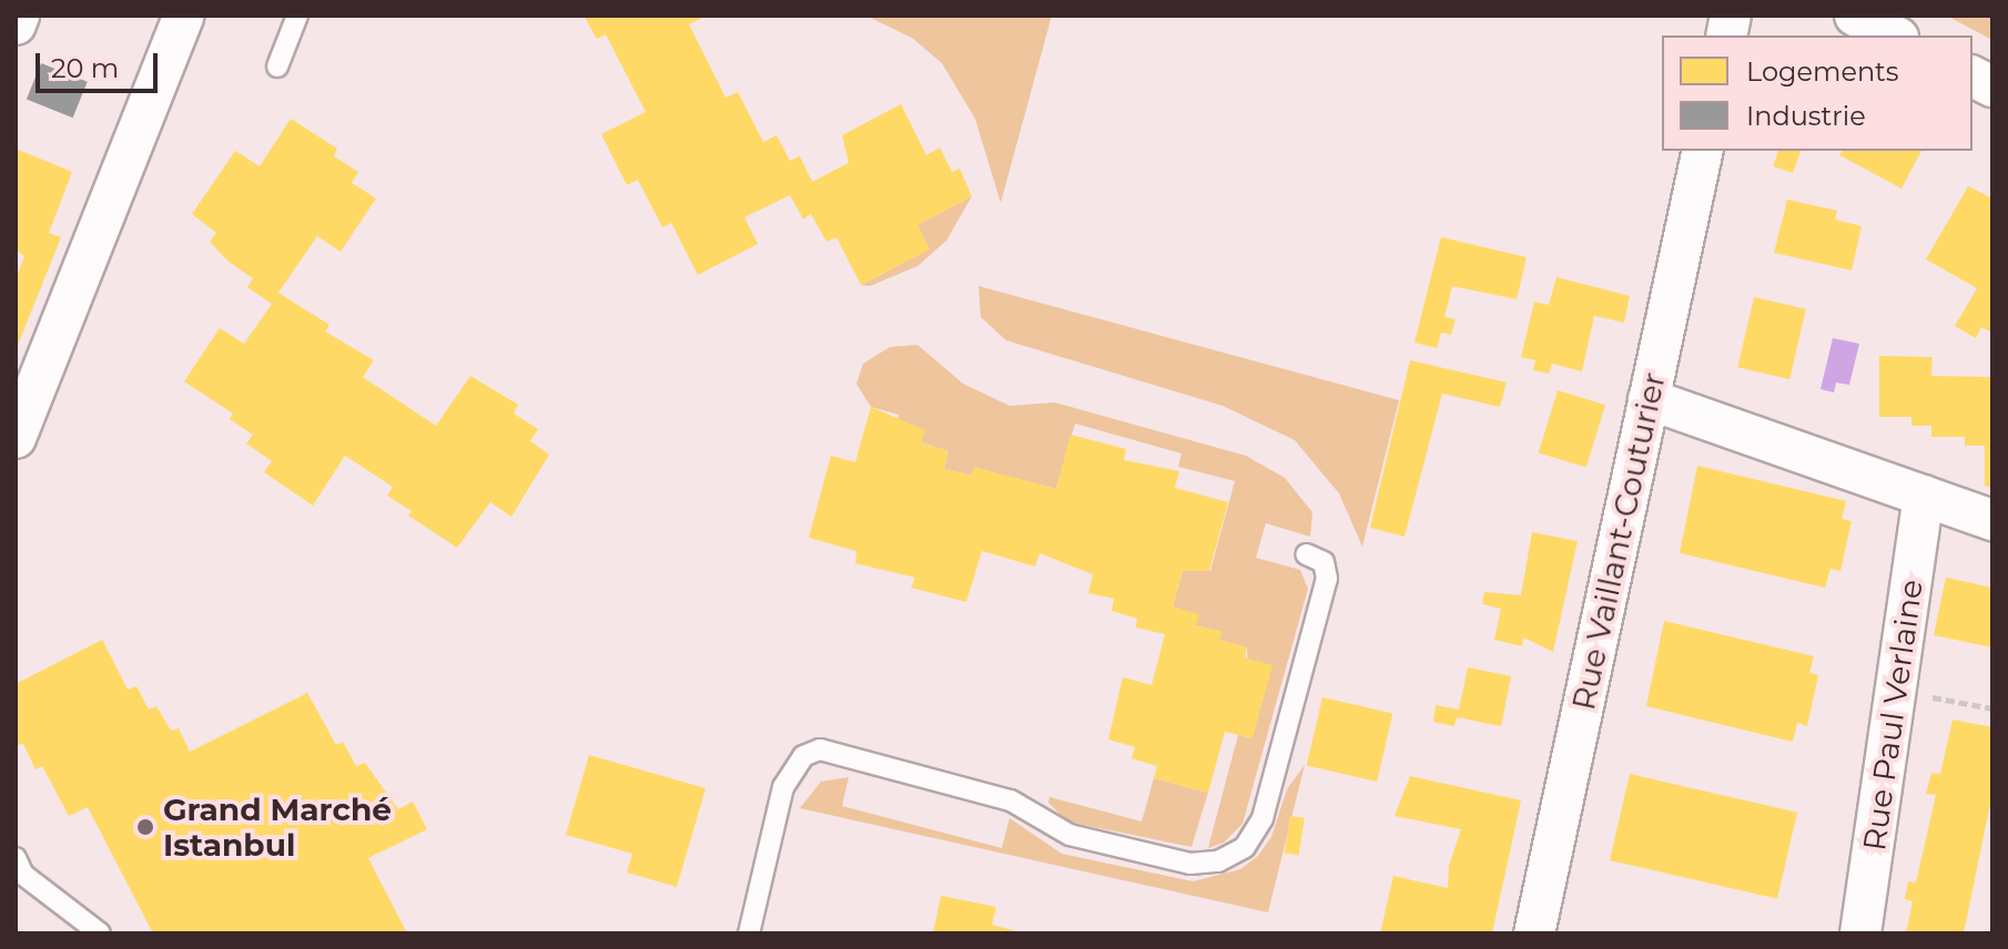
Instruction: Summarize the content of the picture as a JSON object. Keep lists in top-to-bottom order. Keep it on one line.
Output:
{"streets":{"street":["Rue Vaillant-Couturier","Rue Paul Verlaine"]},"places":["Grand Marché Istanbul"],"legend":["Logements","Industrie"],"scale_bar":"20 m"}
